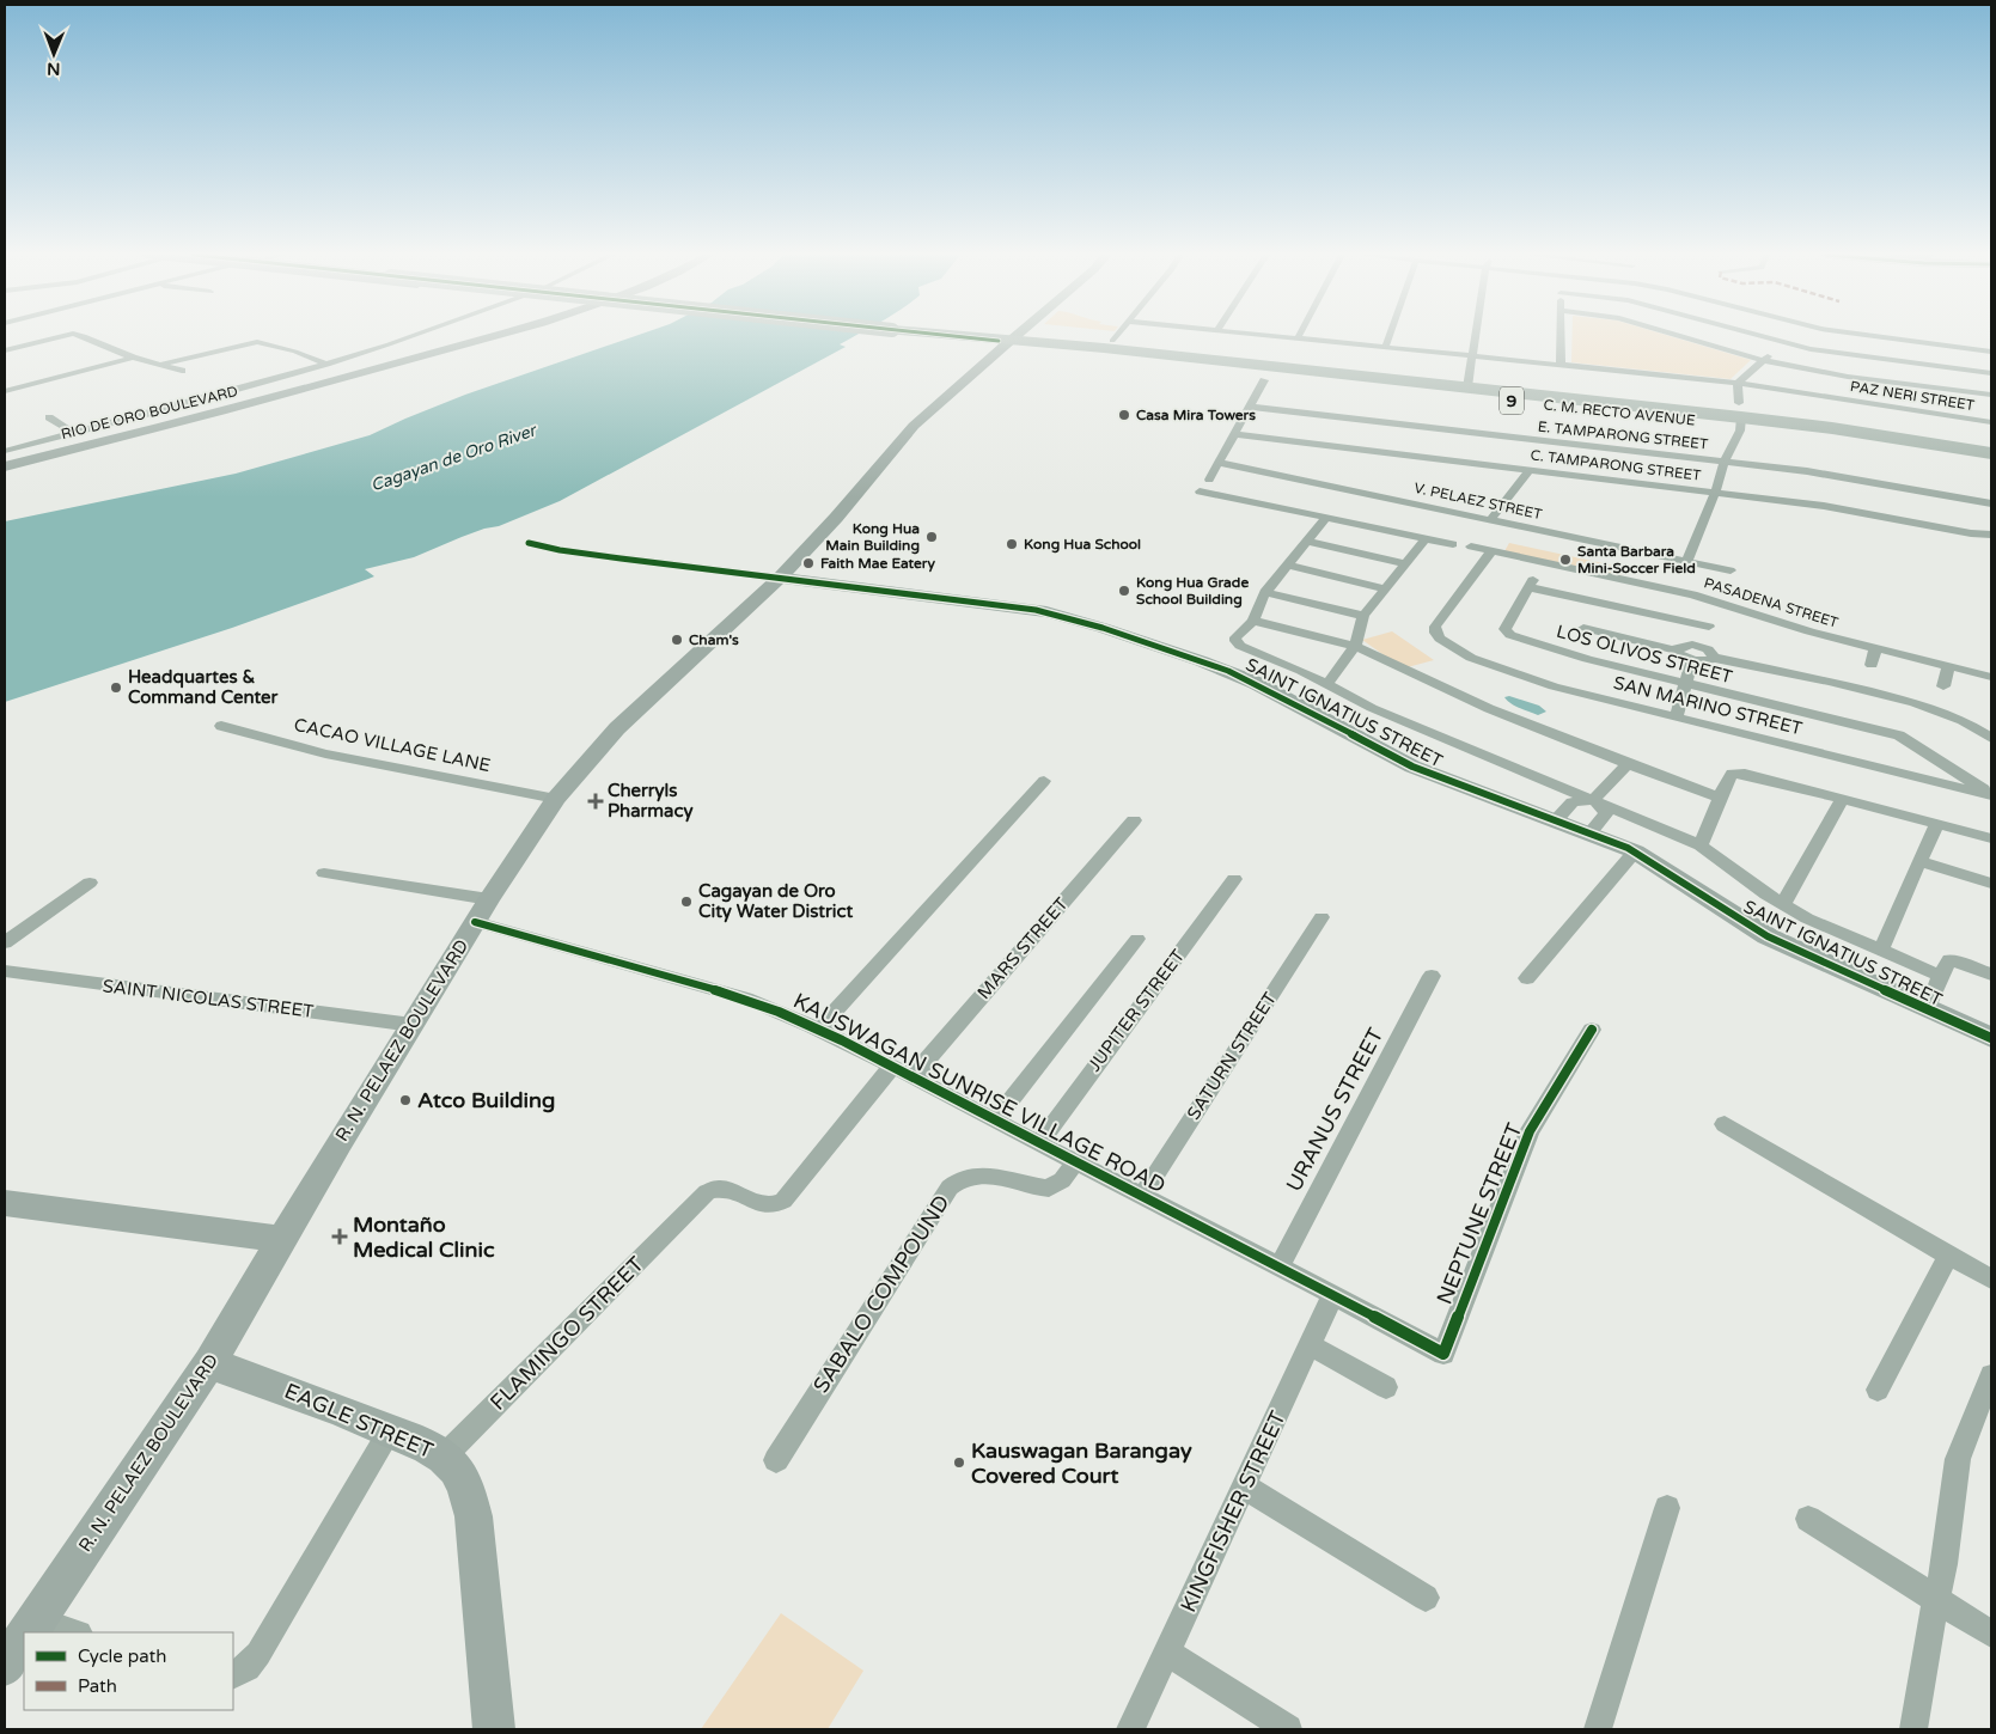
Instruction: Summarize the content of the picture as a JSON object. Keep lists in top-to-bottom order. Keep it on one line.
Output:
{"streets":{"highway":["9","C. M. RECTO AVENUE"],"main road":["R. N. PELAEZ BOULEVARD"],"street":["PAZ NERI STREET","RIO DE ORO BOULEVARD","E. TAMPARONG STREET","C. TAMPARONG STREET","V. PELAEZ STREET","PASADENA STREET","LOS OLIVOS STREET","SAN MARINO STREET","SAINT IGNATIUS STREET","CACAO VILLAGE LANE","MARS STREET","SAINT NICOLAS STREET","JUPITER STREET","SATURN STREET","KAUSWAGAN SUNRISE VILLAGE ROAD","URANUS STREET","NEPTUNE STREET","SABALO COMPOUND","FLAMINGO STREET","EAGLE STREET","KINGFISHER STREET"]},"crossings":[["C. M. RECTO AVENUE","R. N. PELAEZ BOULEVARD"],["PASADENA STREET","SAN MARINO STREET"],["LOS OLIVOS STREET","SAN MARINO STREET"],["SAINT IGNATIUS STREET","R. N. PELAEZ BOULEVARD"],["CACAO VILLAGE LANE","R. N. PELAEZ BOULEVARD"],["MARS STREET","KAUSWAGAN SUNRISE VILLAGE ROAD"],["SAINT NICOLAS STREET","R. N. PELAEZ BOULEVARD"],["JUPITER STREET","KAUSWAGAN SUNRISE VILLAGE ROAD"],["R. N. PELAEZ BOULEVARD","KAUSWAGAN SUNRISE VILLAGE ROAD"],["R. N. PELAEZ BOULEVARD","EAGLE STREET"],["SATURN STREET","KAUSWAGAN SUNRISE VILLAGE ROAD"],["KAUSWAGAN SUNRISE VILLAGE ROAD","URANUS STREET"],["KAUSWAGAN SUNRISE VILLAGE ROAD","NEPTUNE STREET"],["KAUSWAGAN SUNRISE VILLAGE ROAD","SABALO COMPOUND"],["KAUSWAGAN SUNRISE VILLAGE ROAD","FLAMINGO STREET"],["KAUSWAGAN SUNRISE VILLAGE ROAD","KINGFISHER STREET"],["FLAMINGO STREET","EAGLE STREET"]],"water":["Cagayan de Oro River"],"places":{"other":["Casa Mira Towers","Kong Hua Main Building","Kong Hua School","Santa Barbara Mini-Soccer Field","Faith Mae Eatery","Kong Hua Grade School Building","Cham's","Headquartes & Command Center","Cagayan de Oro City Water District","Atco Building","Kauswagan Barangay Covered Court"],"health":["Cherryls Pharmacy","Montaño Medical Clinic"]},"legend":["Cycle path","Path"],"north":"bottom"}
